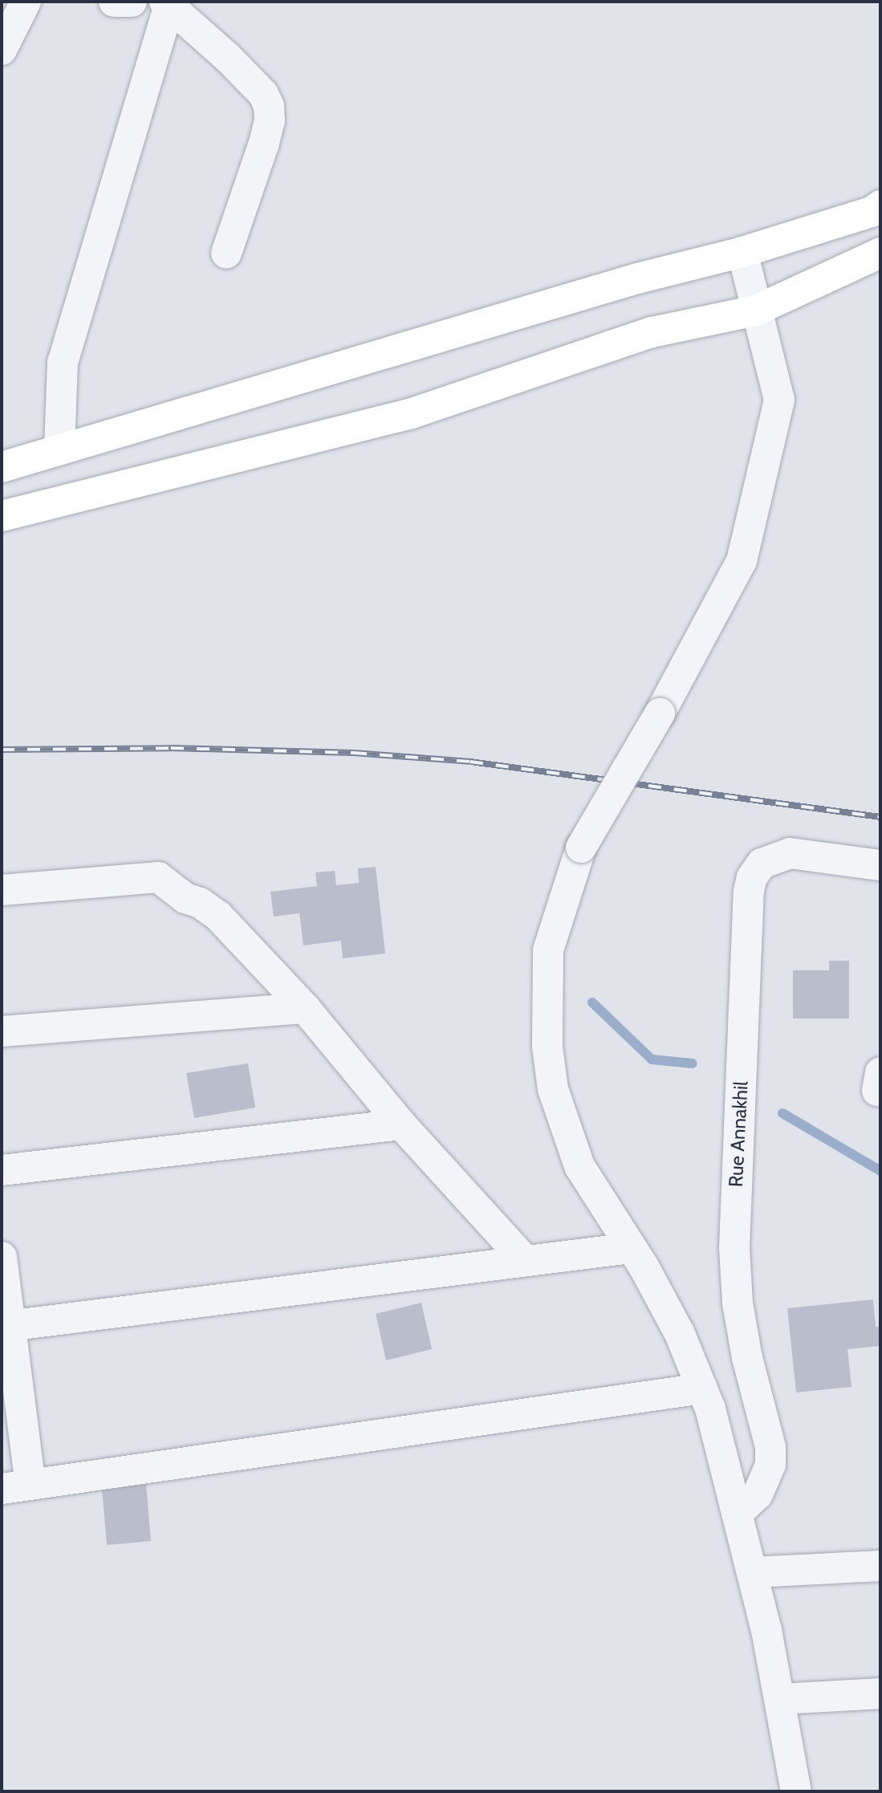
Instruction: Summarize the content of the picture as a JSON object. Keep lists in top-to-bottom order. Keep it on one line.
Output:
{"streets":{"street":["Rue Annakhil"]}}
